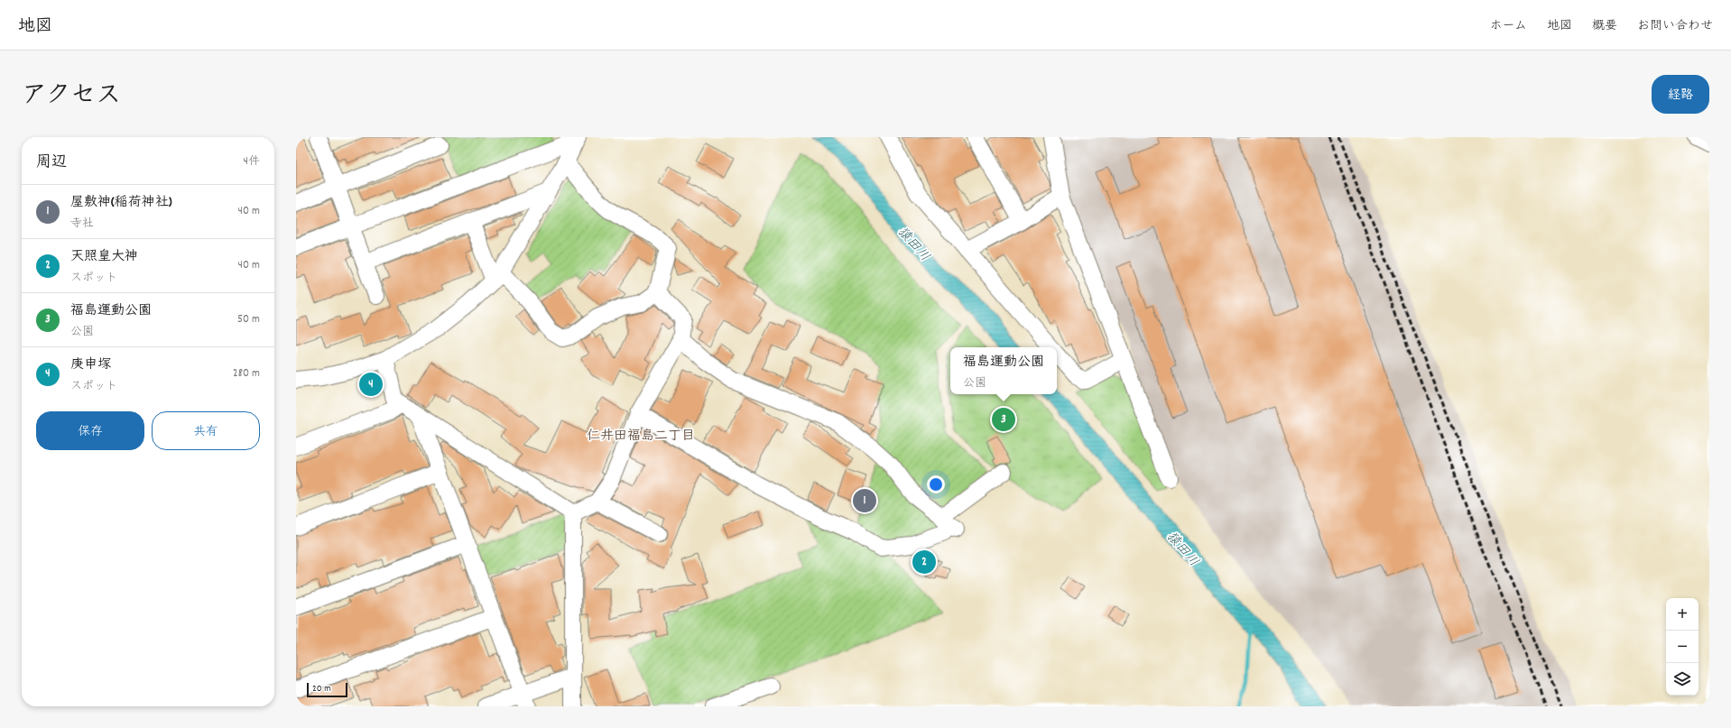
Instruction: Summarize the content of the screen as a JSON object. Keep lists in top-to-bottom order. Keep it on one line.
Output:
{"districts":["仁井田福島二丁目"],"water":["猿田川"],"scale_bar":"20 m","page":{"header":"地図","nav":["ホーム","地図","概要","お問い合わせ"],"title":"アクセス","buttons":["経路",["保存","共有"]],"heading":["周辺","4件"],"list":[{"mark":"1","name":"屋敷神(稲荷神社)","note":"寺社","value":"40 m"},{"mark":"2","name":"天照皇大神","note":"スポット","value":"40 m"},{"mark":"3","name":"福島運動公園","note":"公園","value":"50 m"},{"mark":"4","name":"庚申塚","note":"スポット","value":"280 m"}],"popup":["福島運動公園","公園"],"pins":["4","3","1","2"],"map_buttons":["+","−"],"scale":"20 m"}}
